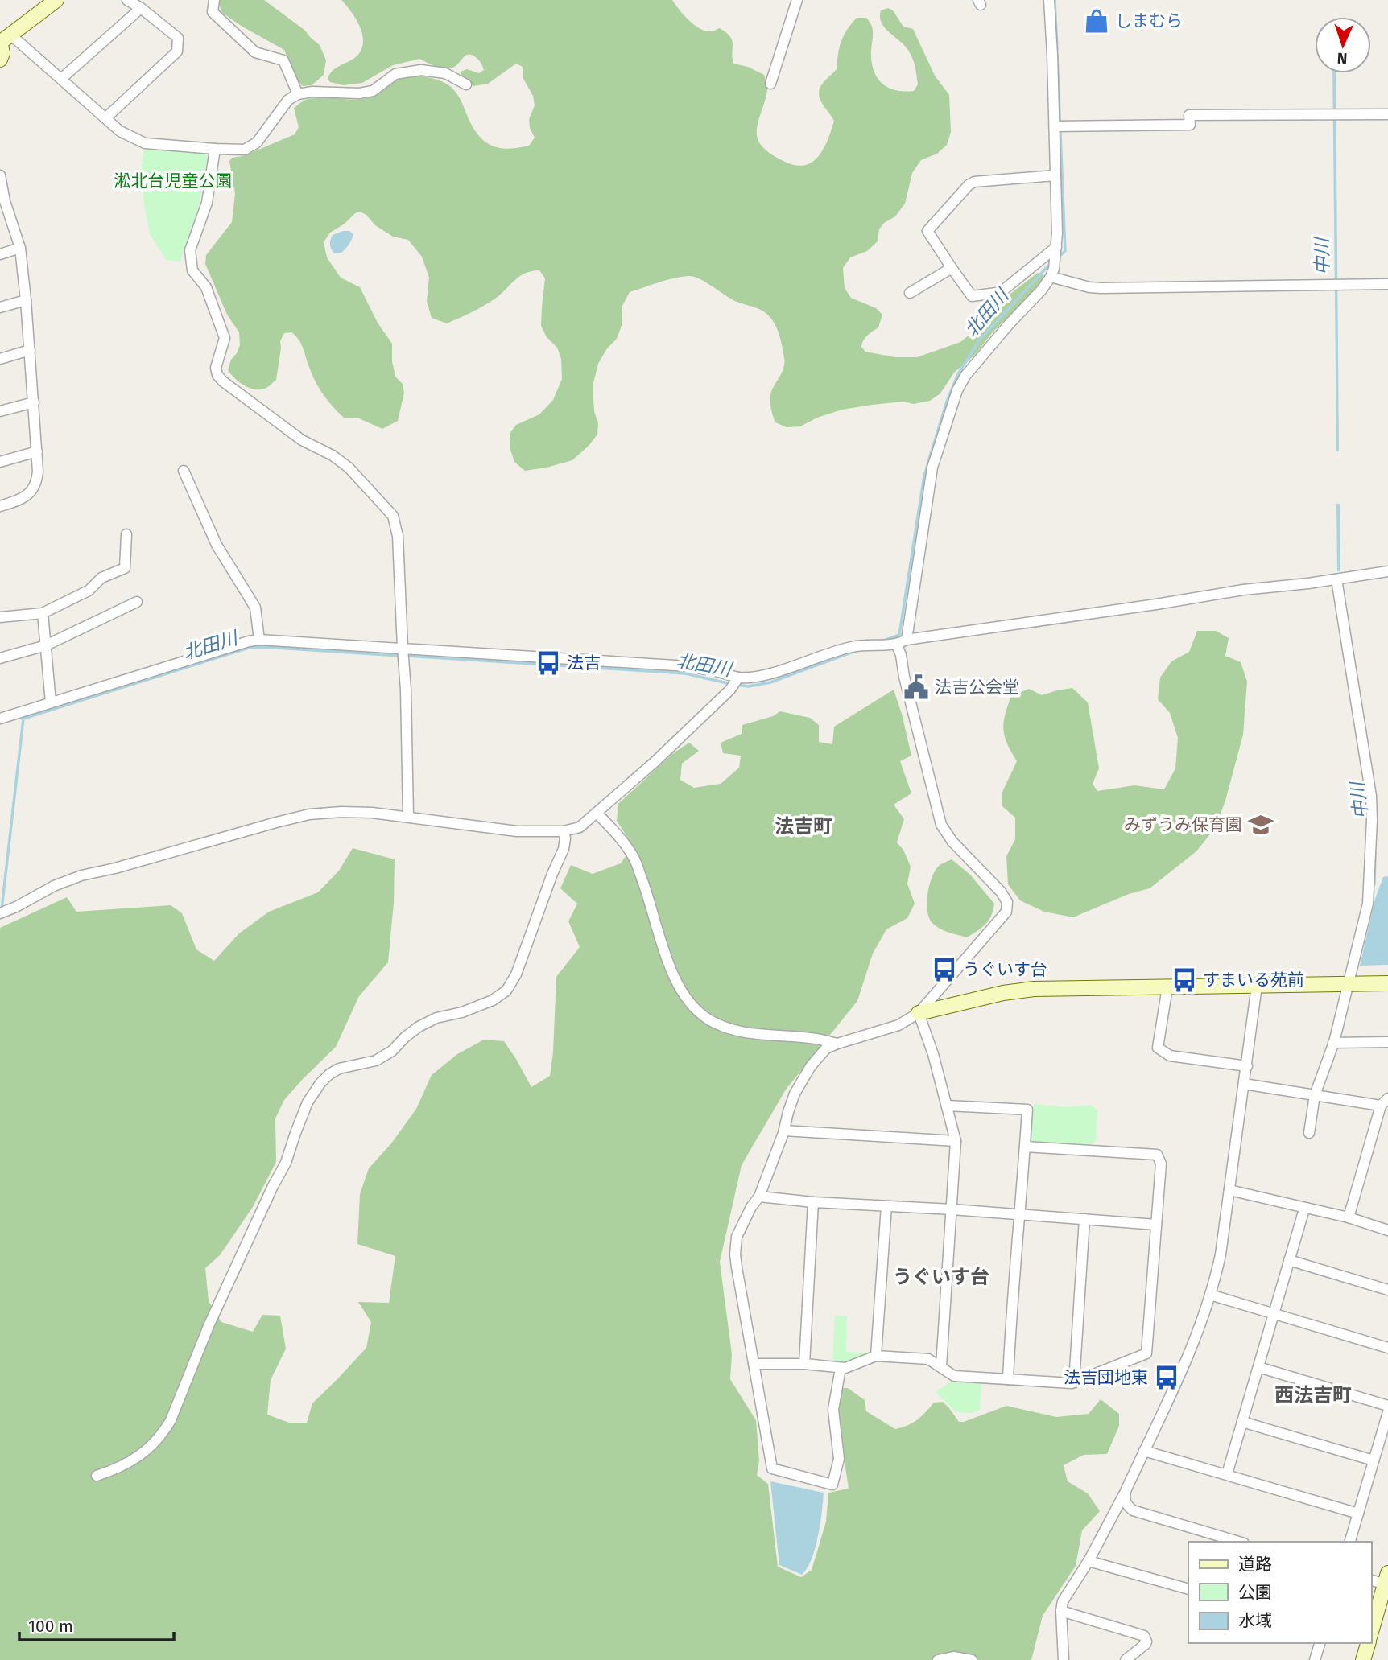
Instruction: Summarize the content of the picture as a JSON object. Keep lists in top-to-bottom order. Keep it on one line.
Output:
{"districts":["法吉町","うぐいす台","西法吉町"],"water":["中川","北田川"],"parks":["淞北台児童公園"],"places":{"shop":["しまむら"],"bus stop":["法吉","うぐいす台","すまいる苑前","法吉団地東"],"public building":["法吉公会堂"],"school or university":["みずうみ保育園"]},"legend":["道路","公園","水域"],"scale_bar":"100 m","north":"bottom"}
